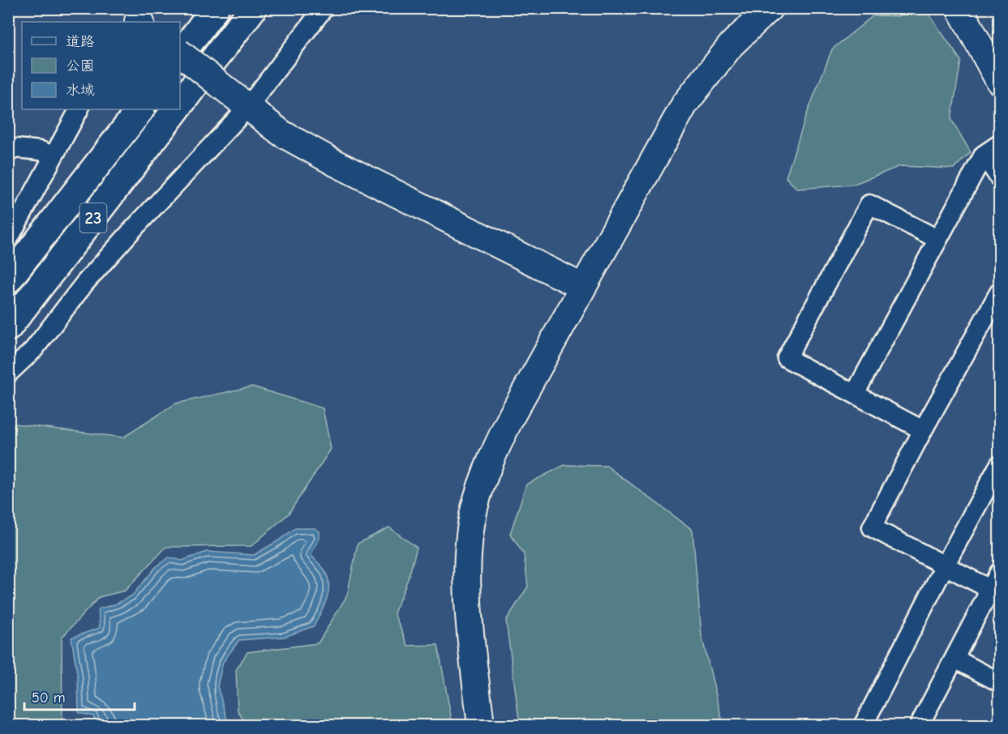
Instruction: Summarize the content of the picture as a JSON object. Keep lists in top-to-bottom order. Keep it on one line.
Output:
{"streets":{"highway":["23"]},"legend":["道路","公園","水域"],"scale_bar":"50 m"}
